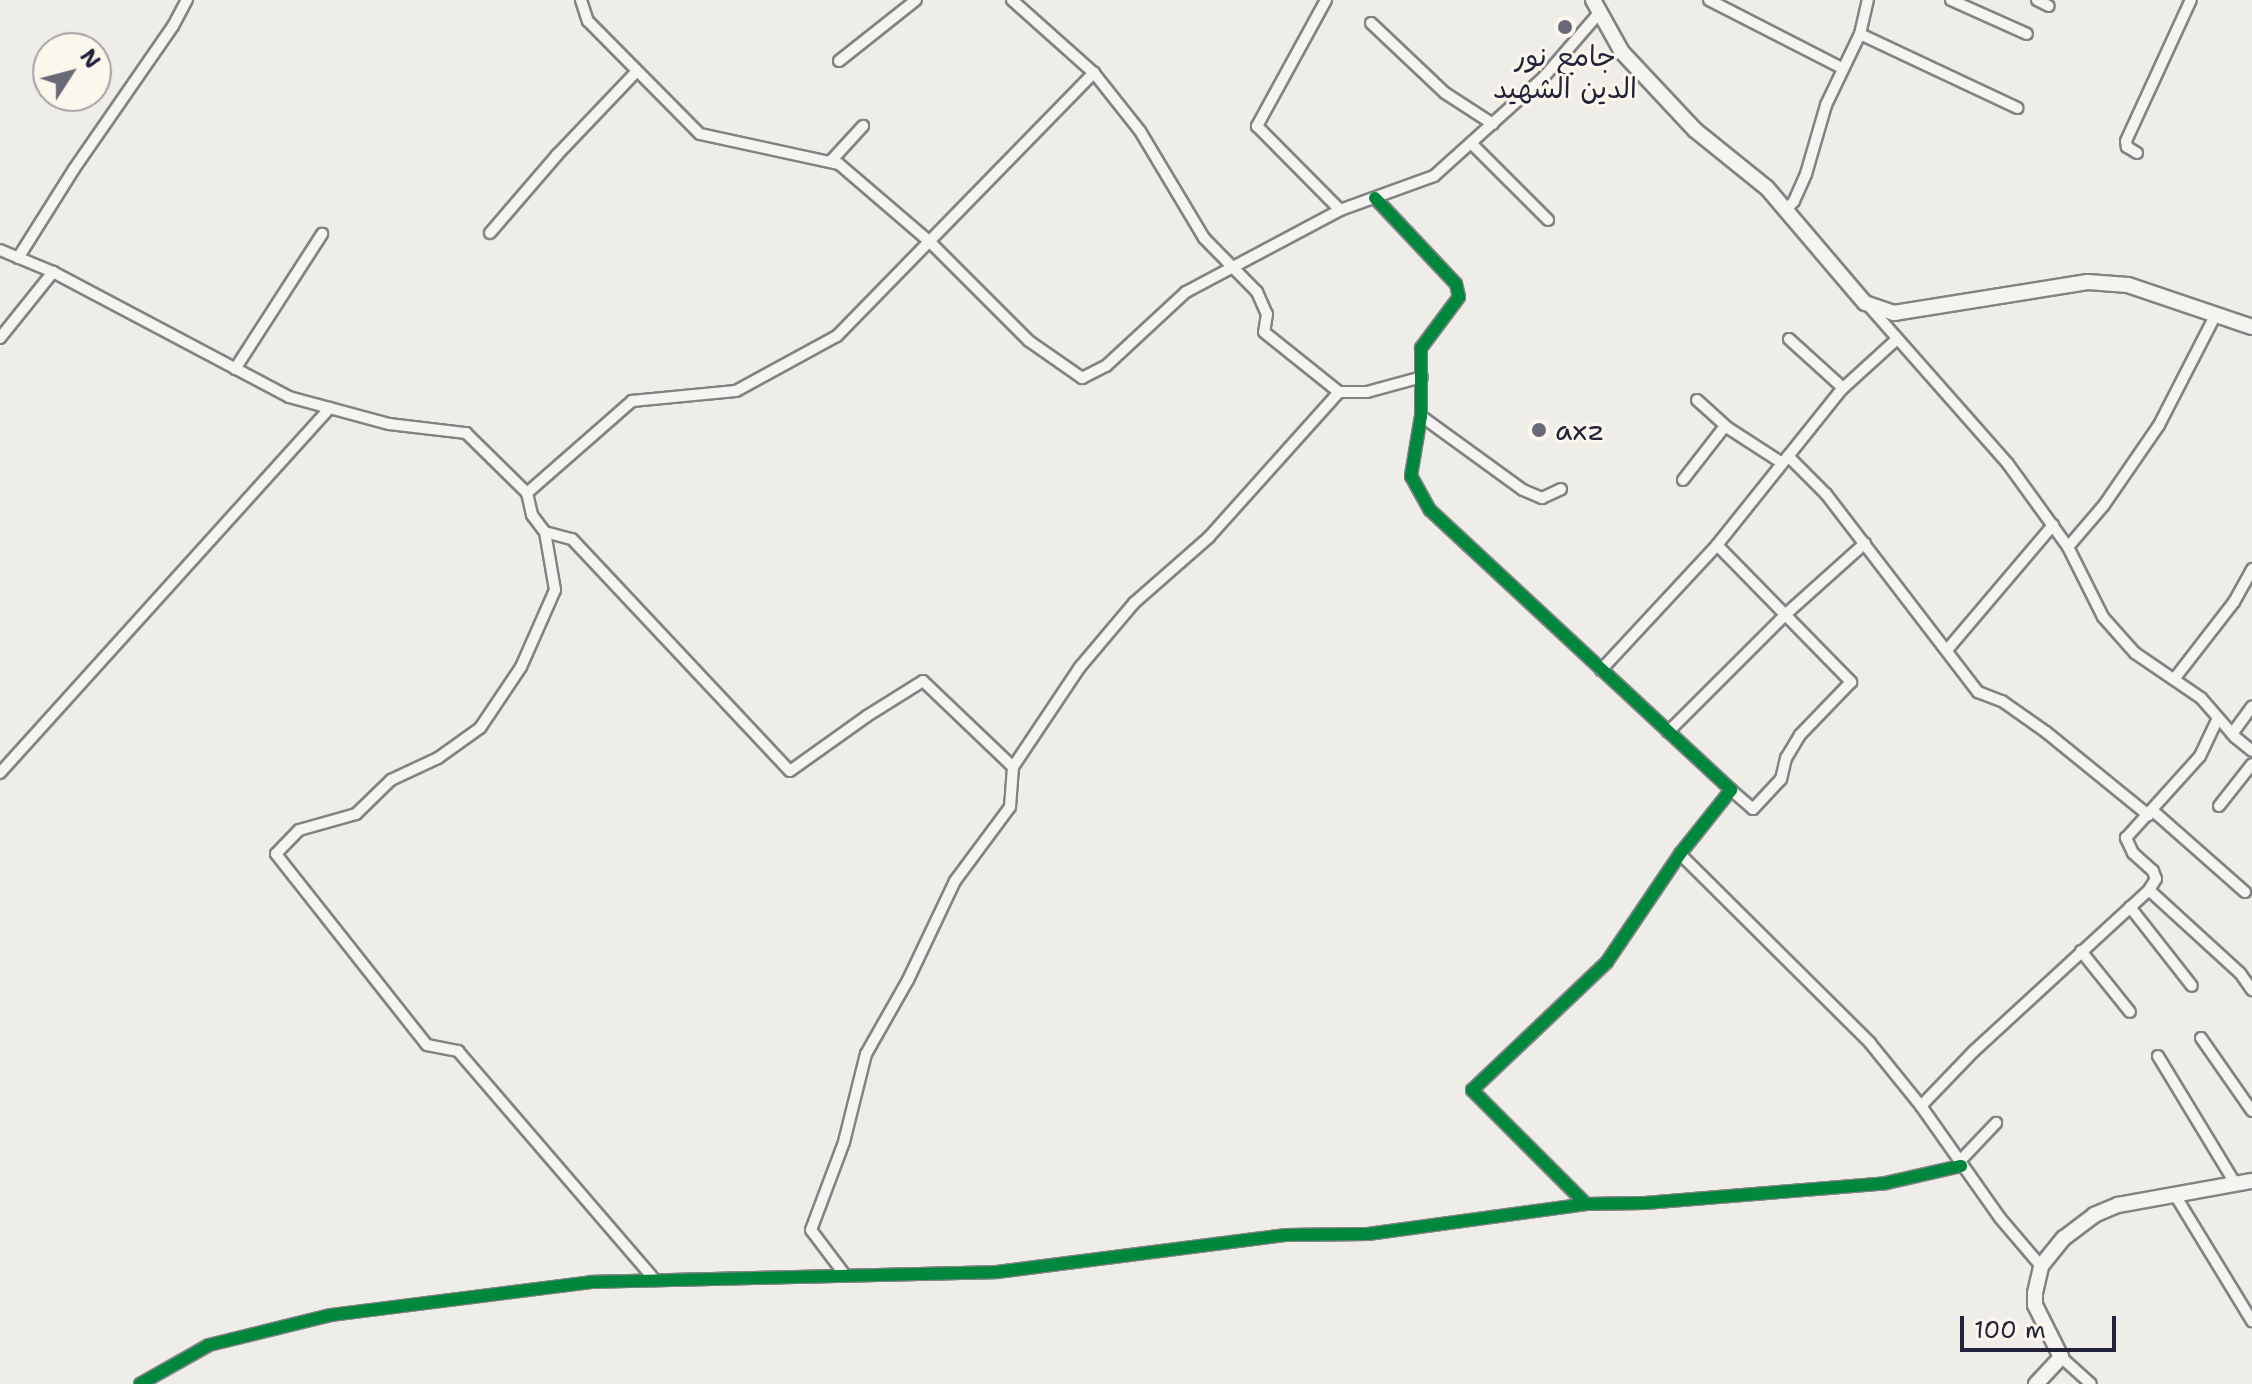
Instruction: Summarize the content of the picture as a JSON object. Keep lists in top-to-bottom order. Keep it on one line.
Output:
{"places":["جامع نور الدين الشهيد","axz"],"scale_bar":"100 m","north":"top right"}
